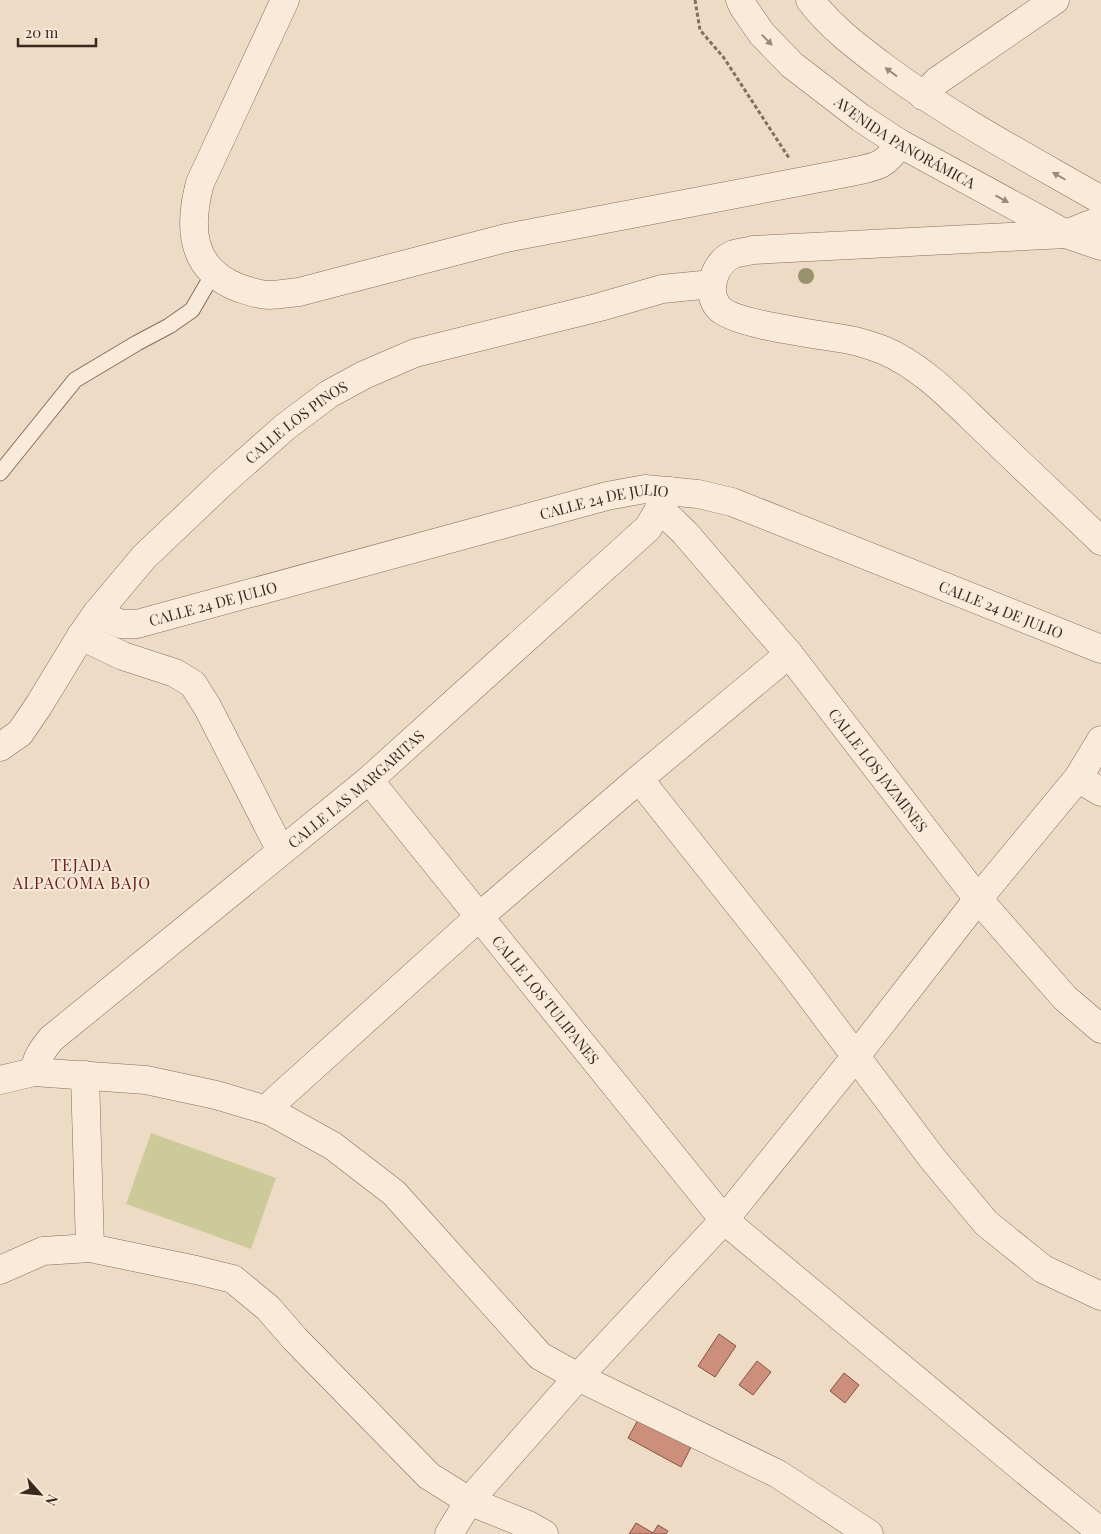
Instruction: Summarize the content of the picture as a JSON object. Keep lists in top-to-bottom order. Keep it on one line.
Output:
{"streets":{"street":["AVENIDA PANORÁMICA","CALLE LOS PINOS","CALLE 24 DE JULIO","CALLE LOS JAZMINES","CALLE LAS MARGARITAS","CALLE LOS TULIPANES"]},"crossings":[["CALLE LOS PINOS","CALLE 24 DE JULIO"],["CALLE 24 DE JULIO","CALLE LOS JAZMINES"],["CALLE 24 DE JULIO","CALLE LAS MARGARITAS"],["CALLE LOS JAZMINES","CALLE LAS MARGARITAS"],["CALLE LAS MARGARITAS","CALLE LOS TULIPANES"]],"districts":["TEJADA ALPACOMA BAJO"],"scale_bar":"20 m","north":"bottom right"}
